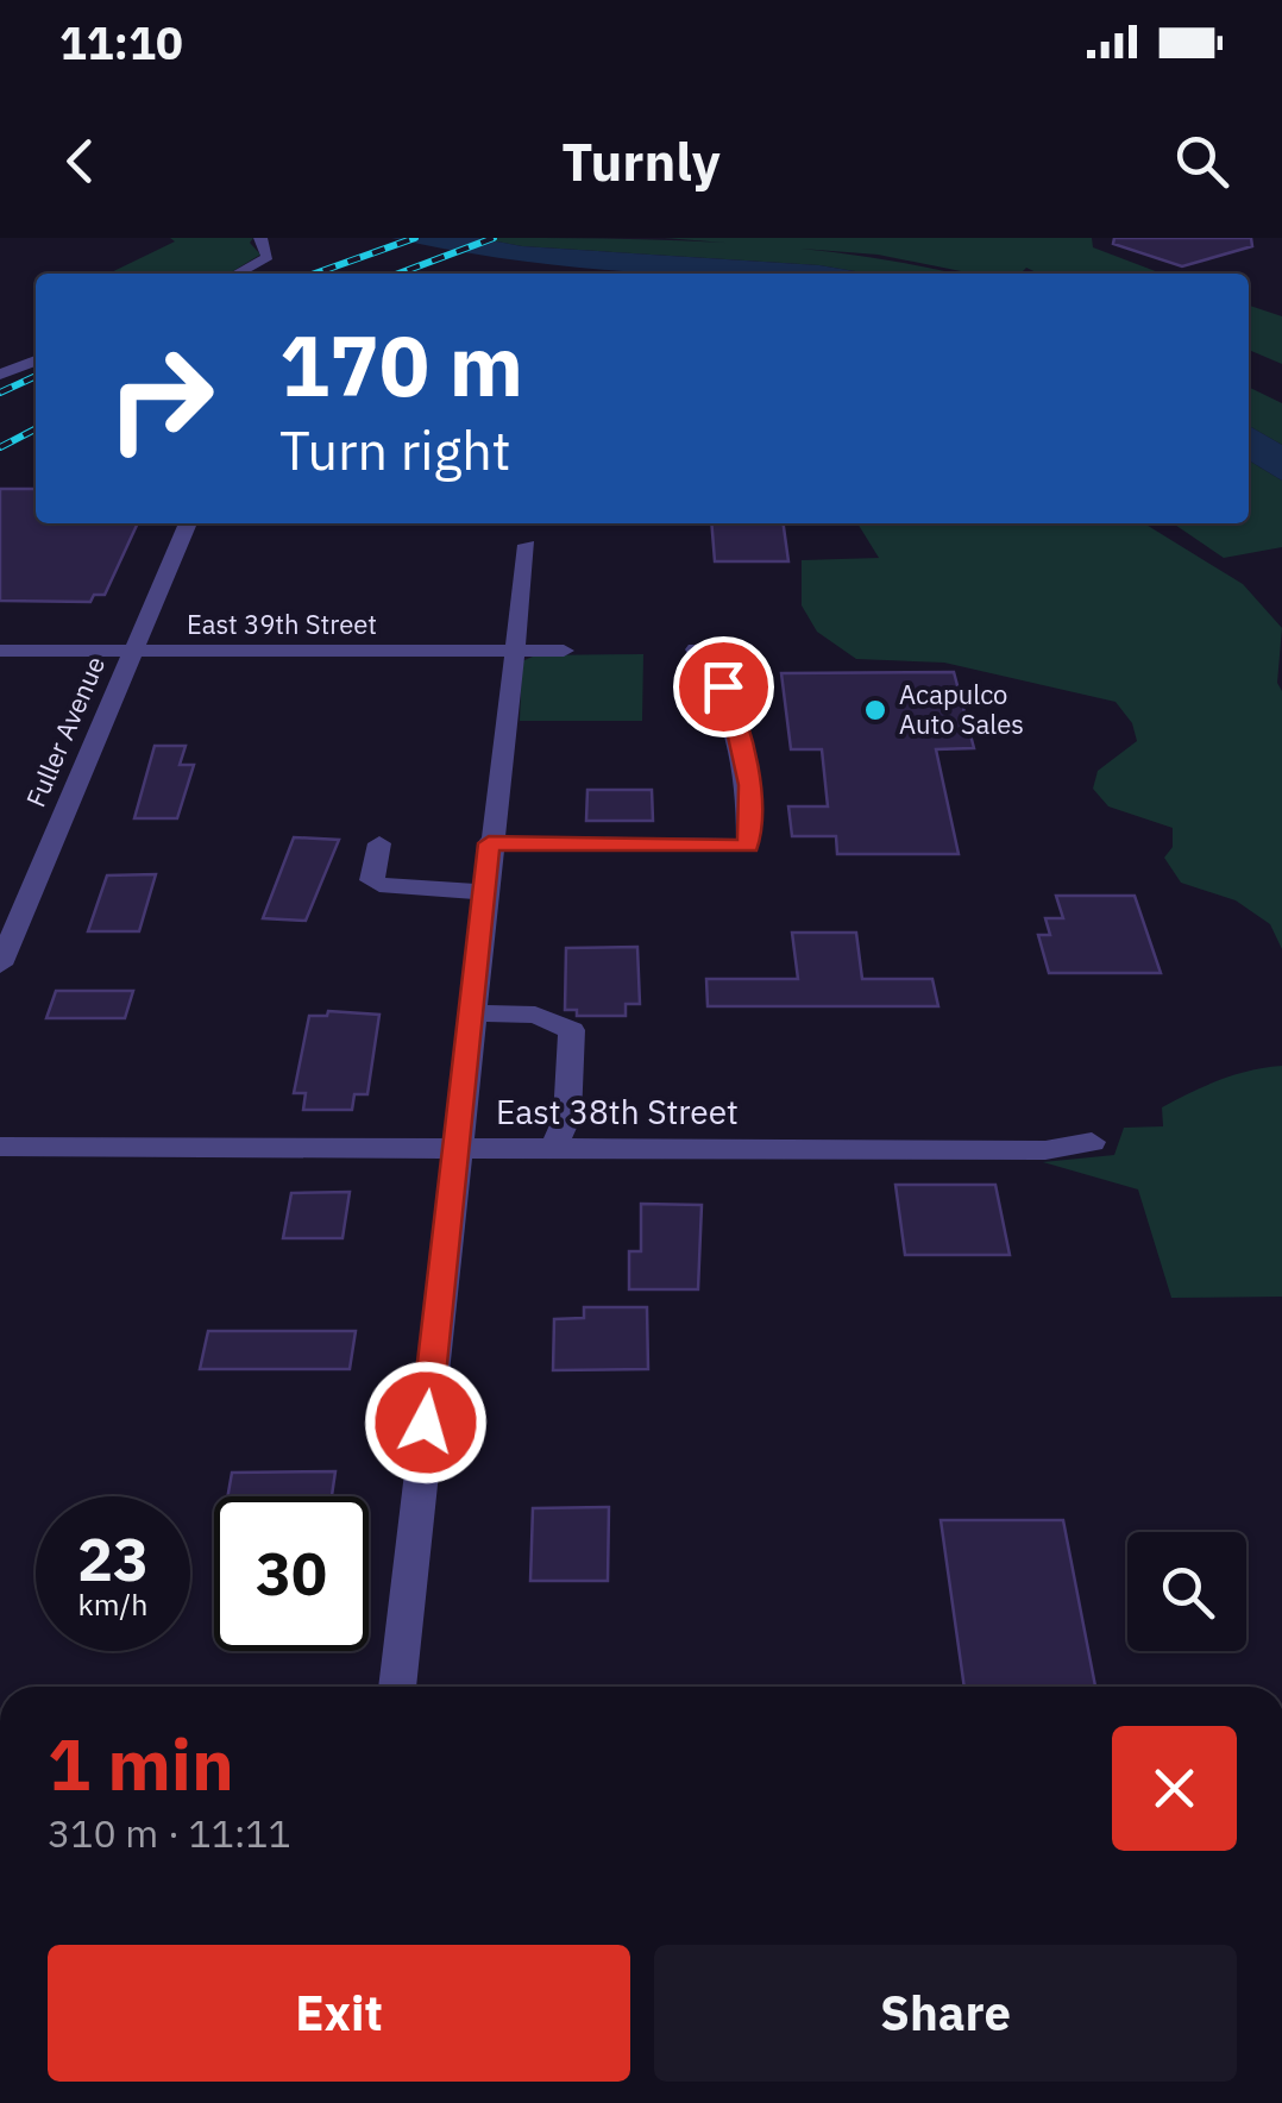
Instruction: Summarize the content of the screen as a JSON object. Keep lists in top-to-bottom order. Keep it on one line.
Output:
{"streets":{"street":["East 39th Street","Fuller Avenue","East 38th Street"]},"crossings":[["East 39th Street","Fuller Avenue"]],"places":["Acapulco Auto Sales"],"page":{"status":"11:10","header":"Turnly","turn":["170 m","Turn right"],"speed":"23 km/h","limit":"30","heading":["1 min","310 m · 11:11"],"buttons":["Exit","Share"]}}
